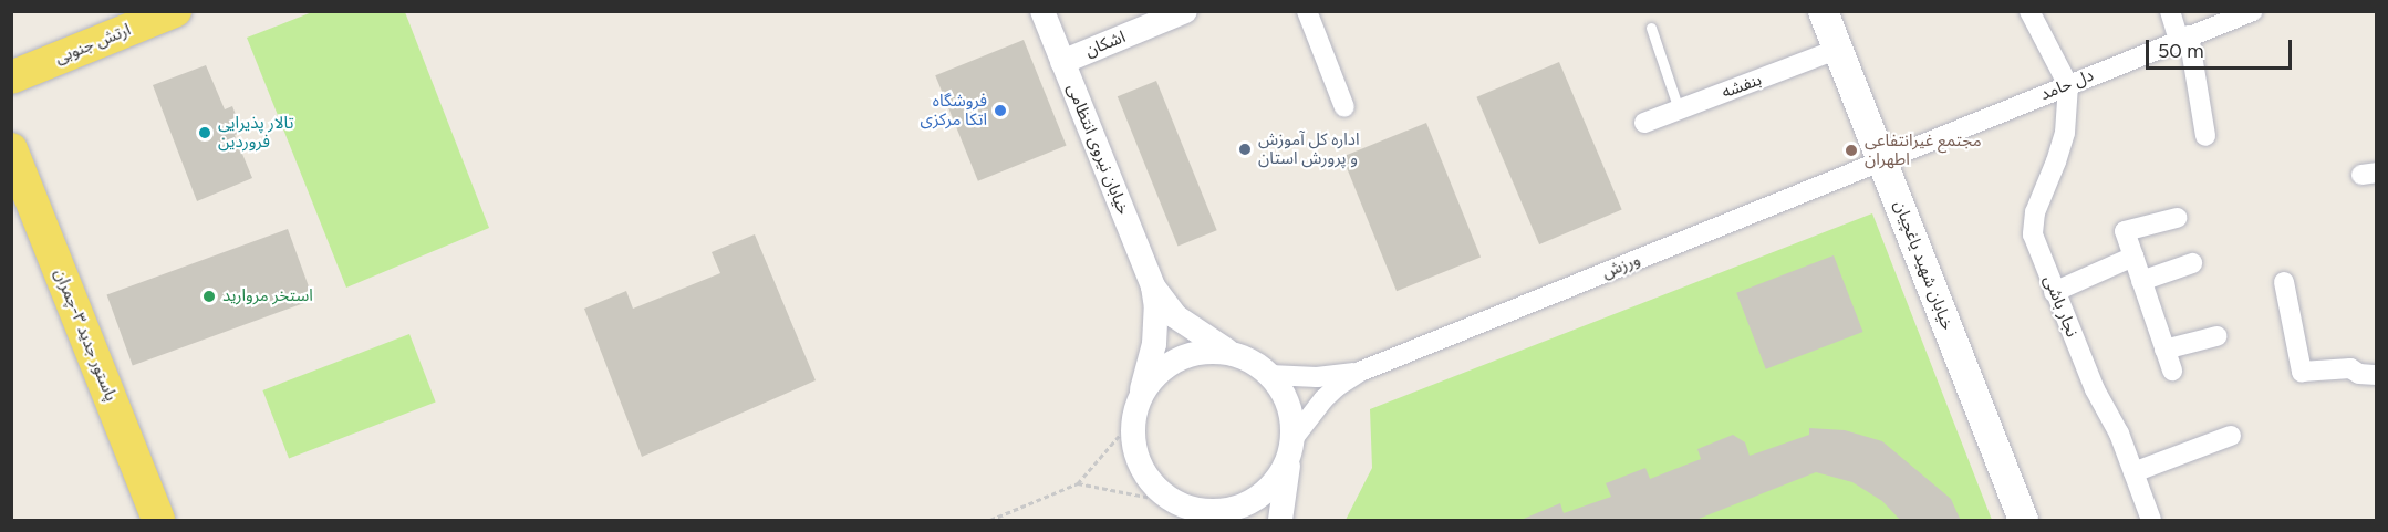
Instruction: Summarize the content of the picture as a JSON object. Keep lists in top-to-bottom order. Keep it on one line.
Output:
{"streets":{"main road":["ارتش جنوبی","خیابان شهید یاغچیان","پاستور جدید ۳-چمران"],"street":["اشکان","دل حامد","بنفشه","خیابان نیروی انتظامی","ورزش","نجار باشی"]},"crossings":[["اشکان","خیابان نیروی انتظامی"],["دل حامد","خیابان شهید یاغچیان"],["دل حامد","ورزش"],["دل حامد","نجار باشی"],["بنفشه","خیابان شهید یاغچیان"],["خیابان نیروی انتظامی","ورزش"],["خیابان شهید یاغچیان","ورزش"]],"places":["فروشگاه اتکا مرکزی","تالار پذیرایی فروردین","اداره کل آموزش و پرورش استان","مجتمع غیرانتفاعی اطهران","استخر مروارید"],"scale_bar":"50 m"}
